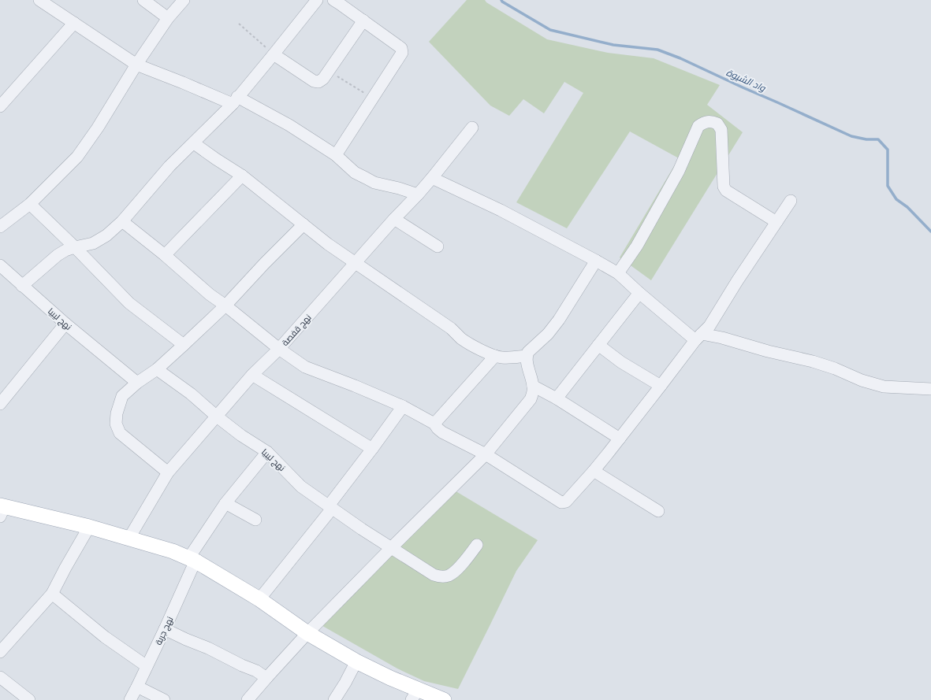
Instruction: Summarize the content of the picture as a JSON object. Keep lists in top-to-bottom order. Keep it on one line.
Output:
{"streets":{"street":["نهج ليبيا","نهج قفصة","نهج جربة"]},"crossings":[["نهج ليبيا","نهج قفصة"],["نهج ليبيا","نهج جربة"]],"water":["واد الشيوة"]}
